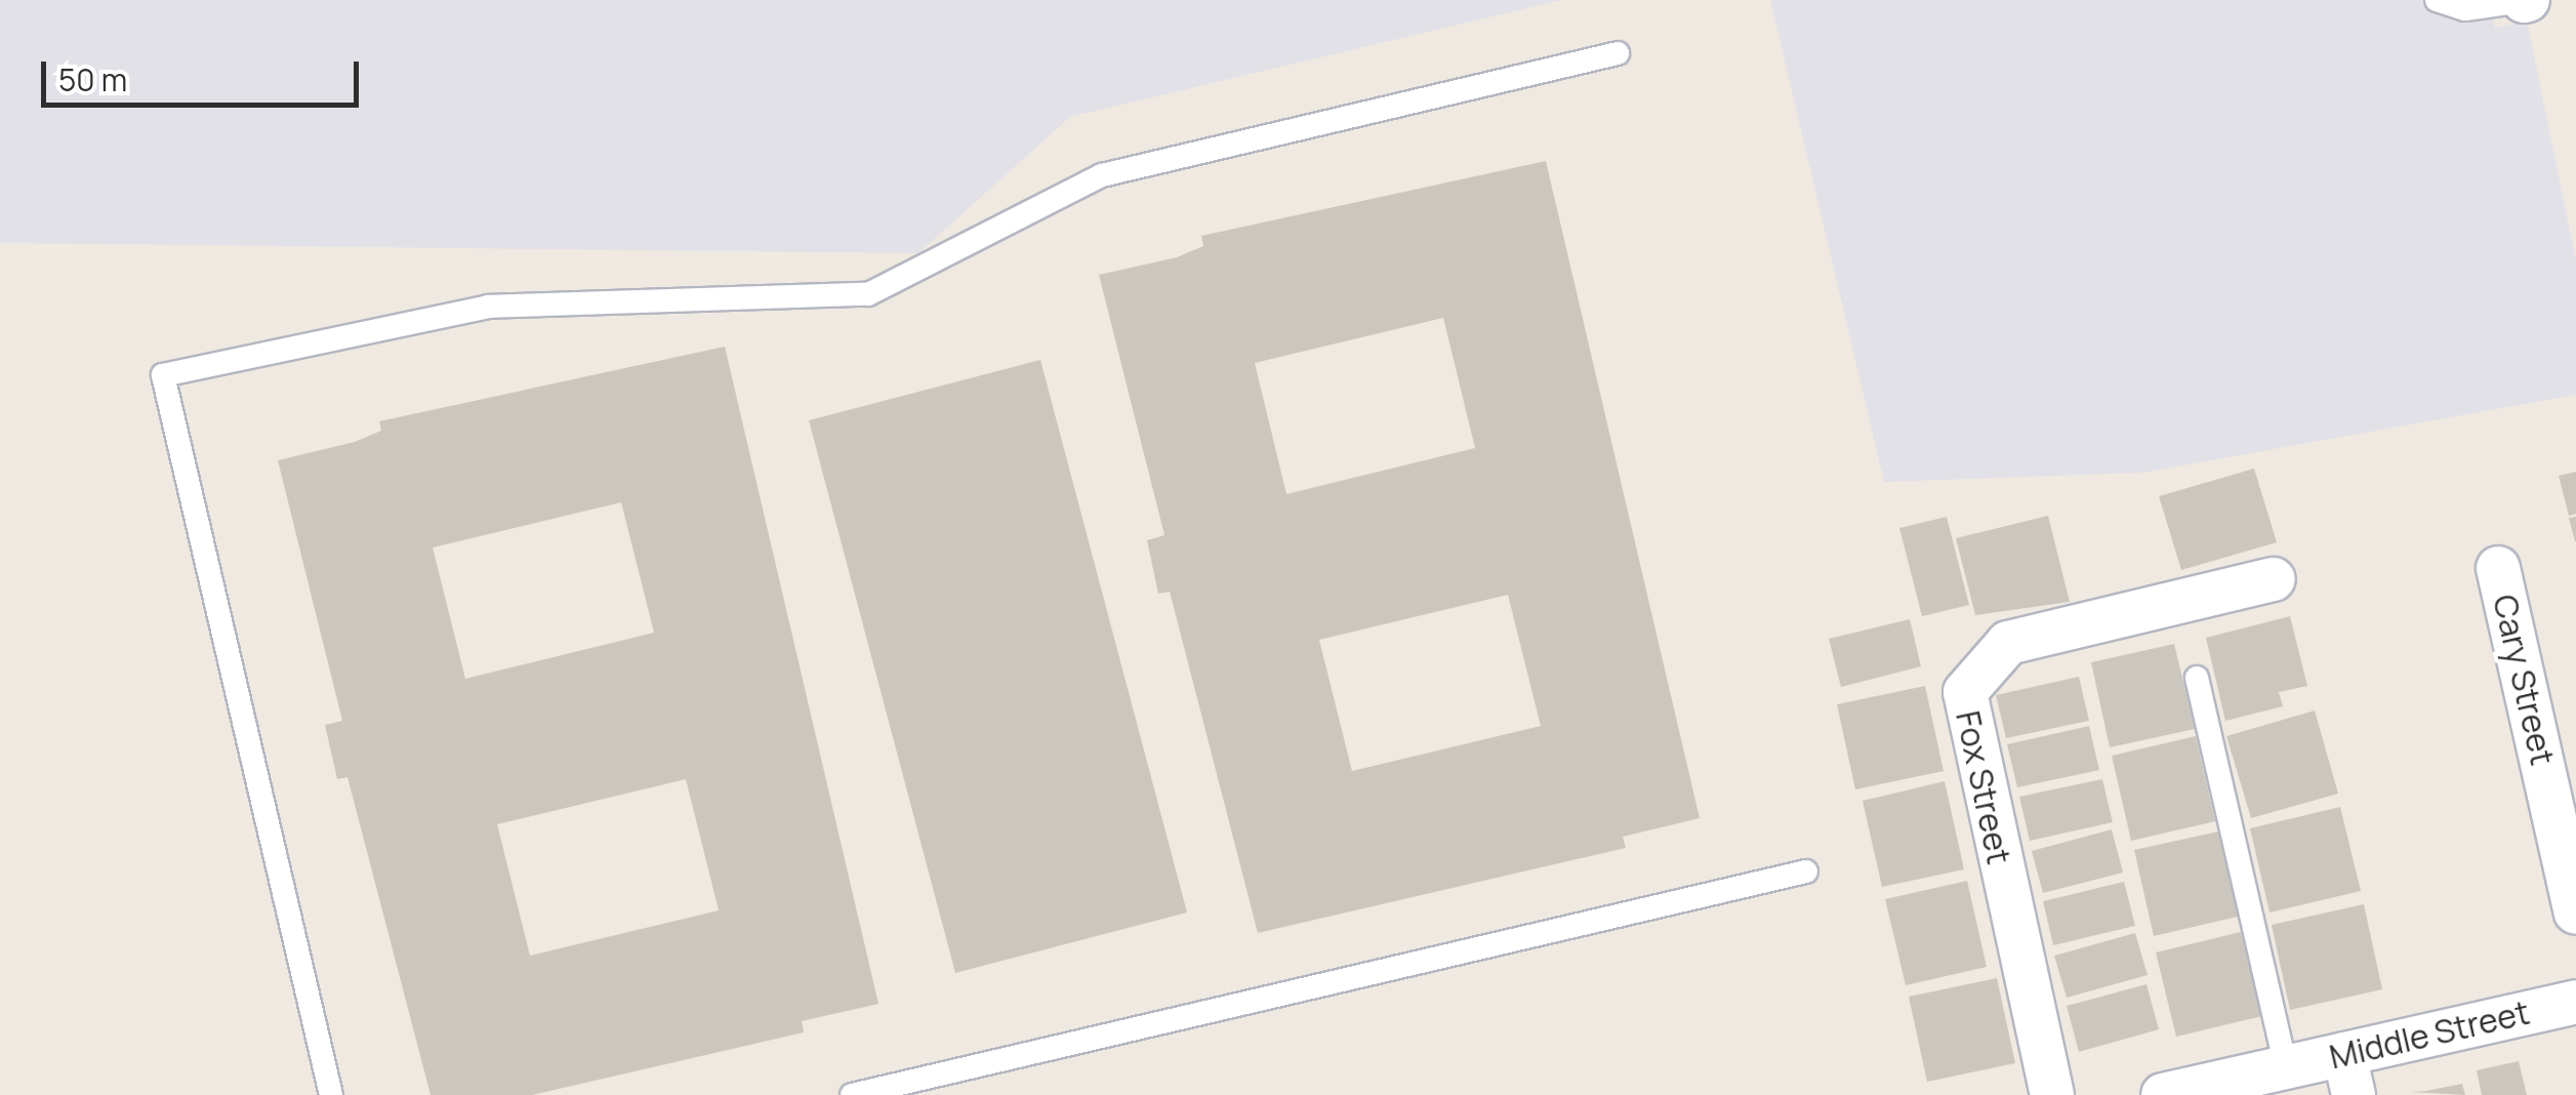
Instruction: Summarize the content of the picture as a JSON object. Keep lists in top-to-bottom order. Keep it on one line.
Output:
{"streets":{"street":["Cary Street","Fox Street","Middle Street"]},"scale_bar":"50 m"}
